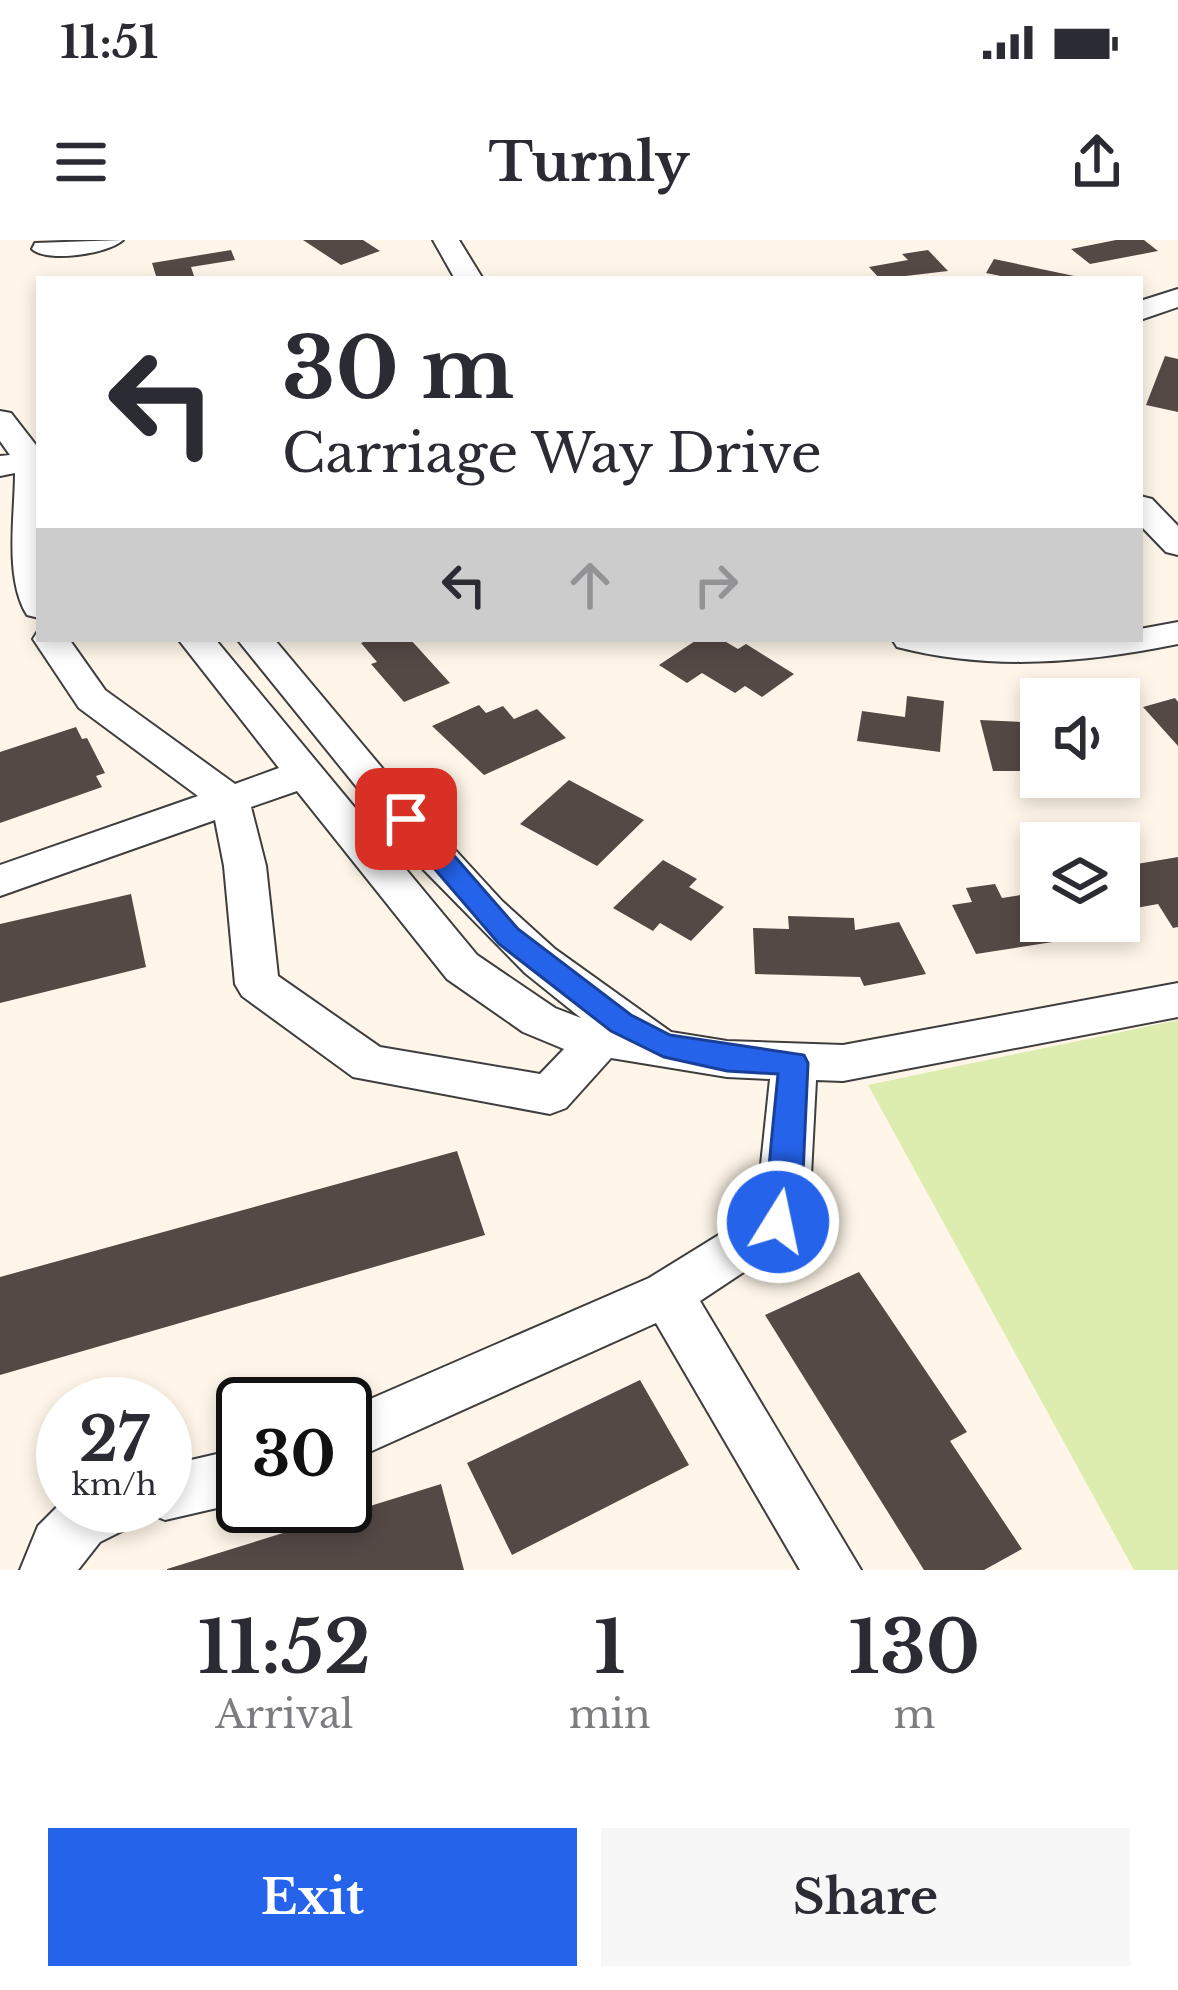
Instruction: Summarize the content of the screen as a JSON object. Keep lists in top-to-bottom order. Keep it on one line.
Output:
{"page":{"status":"11:51","header":"Turnly","turn":["30 m","Carriage Way Drive"],"speed":"27 km/h","limit":"30","eta":["11:52","Arrival","1","min","130","m"],"buttons":["Exit","Share"]}}
